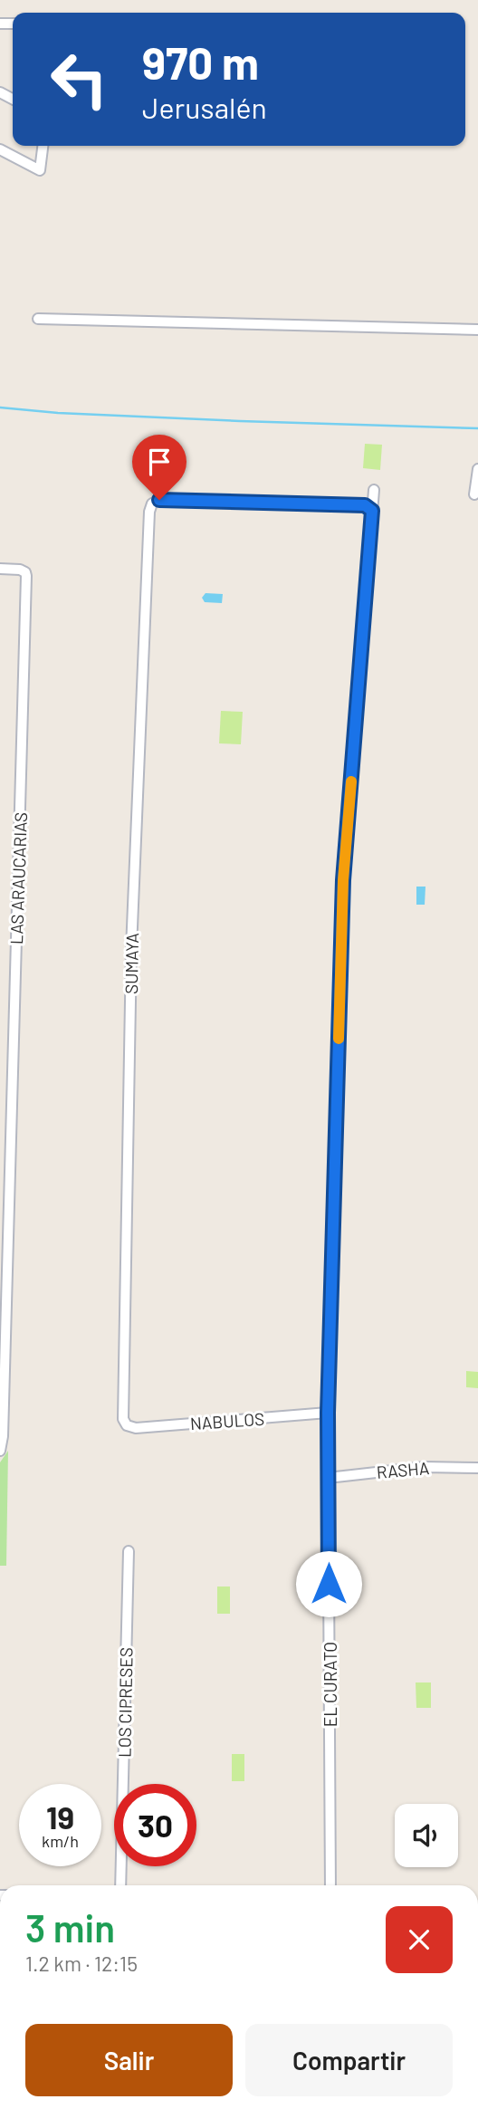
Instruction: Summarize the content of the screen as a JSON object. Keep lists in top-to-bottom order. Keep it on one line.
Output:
{"streets":{"street":["LAS ARAUCARIAS","SUMAYA","NABULOS","RASHA","EL CURATO","LOS CIPRESES"]},"crossings":[["SUMAYA","NABULOS"],["SUMAYA","EL CURATO"],["NABULOS","EL CURATO"],["RASHA","EL CURATO"]],"page":{"turn":["970 m","Jerusalén"],"speed":"19 km/h","limit":"30","heading":["3 min","1.2 km · 12:15"],"buttons":["Salir","Compartir"]}}
